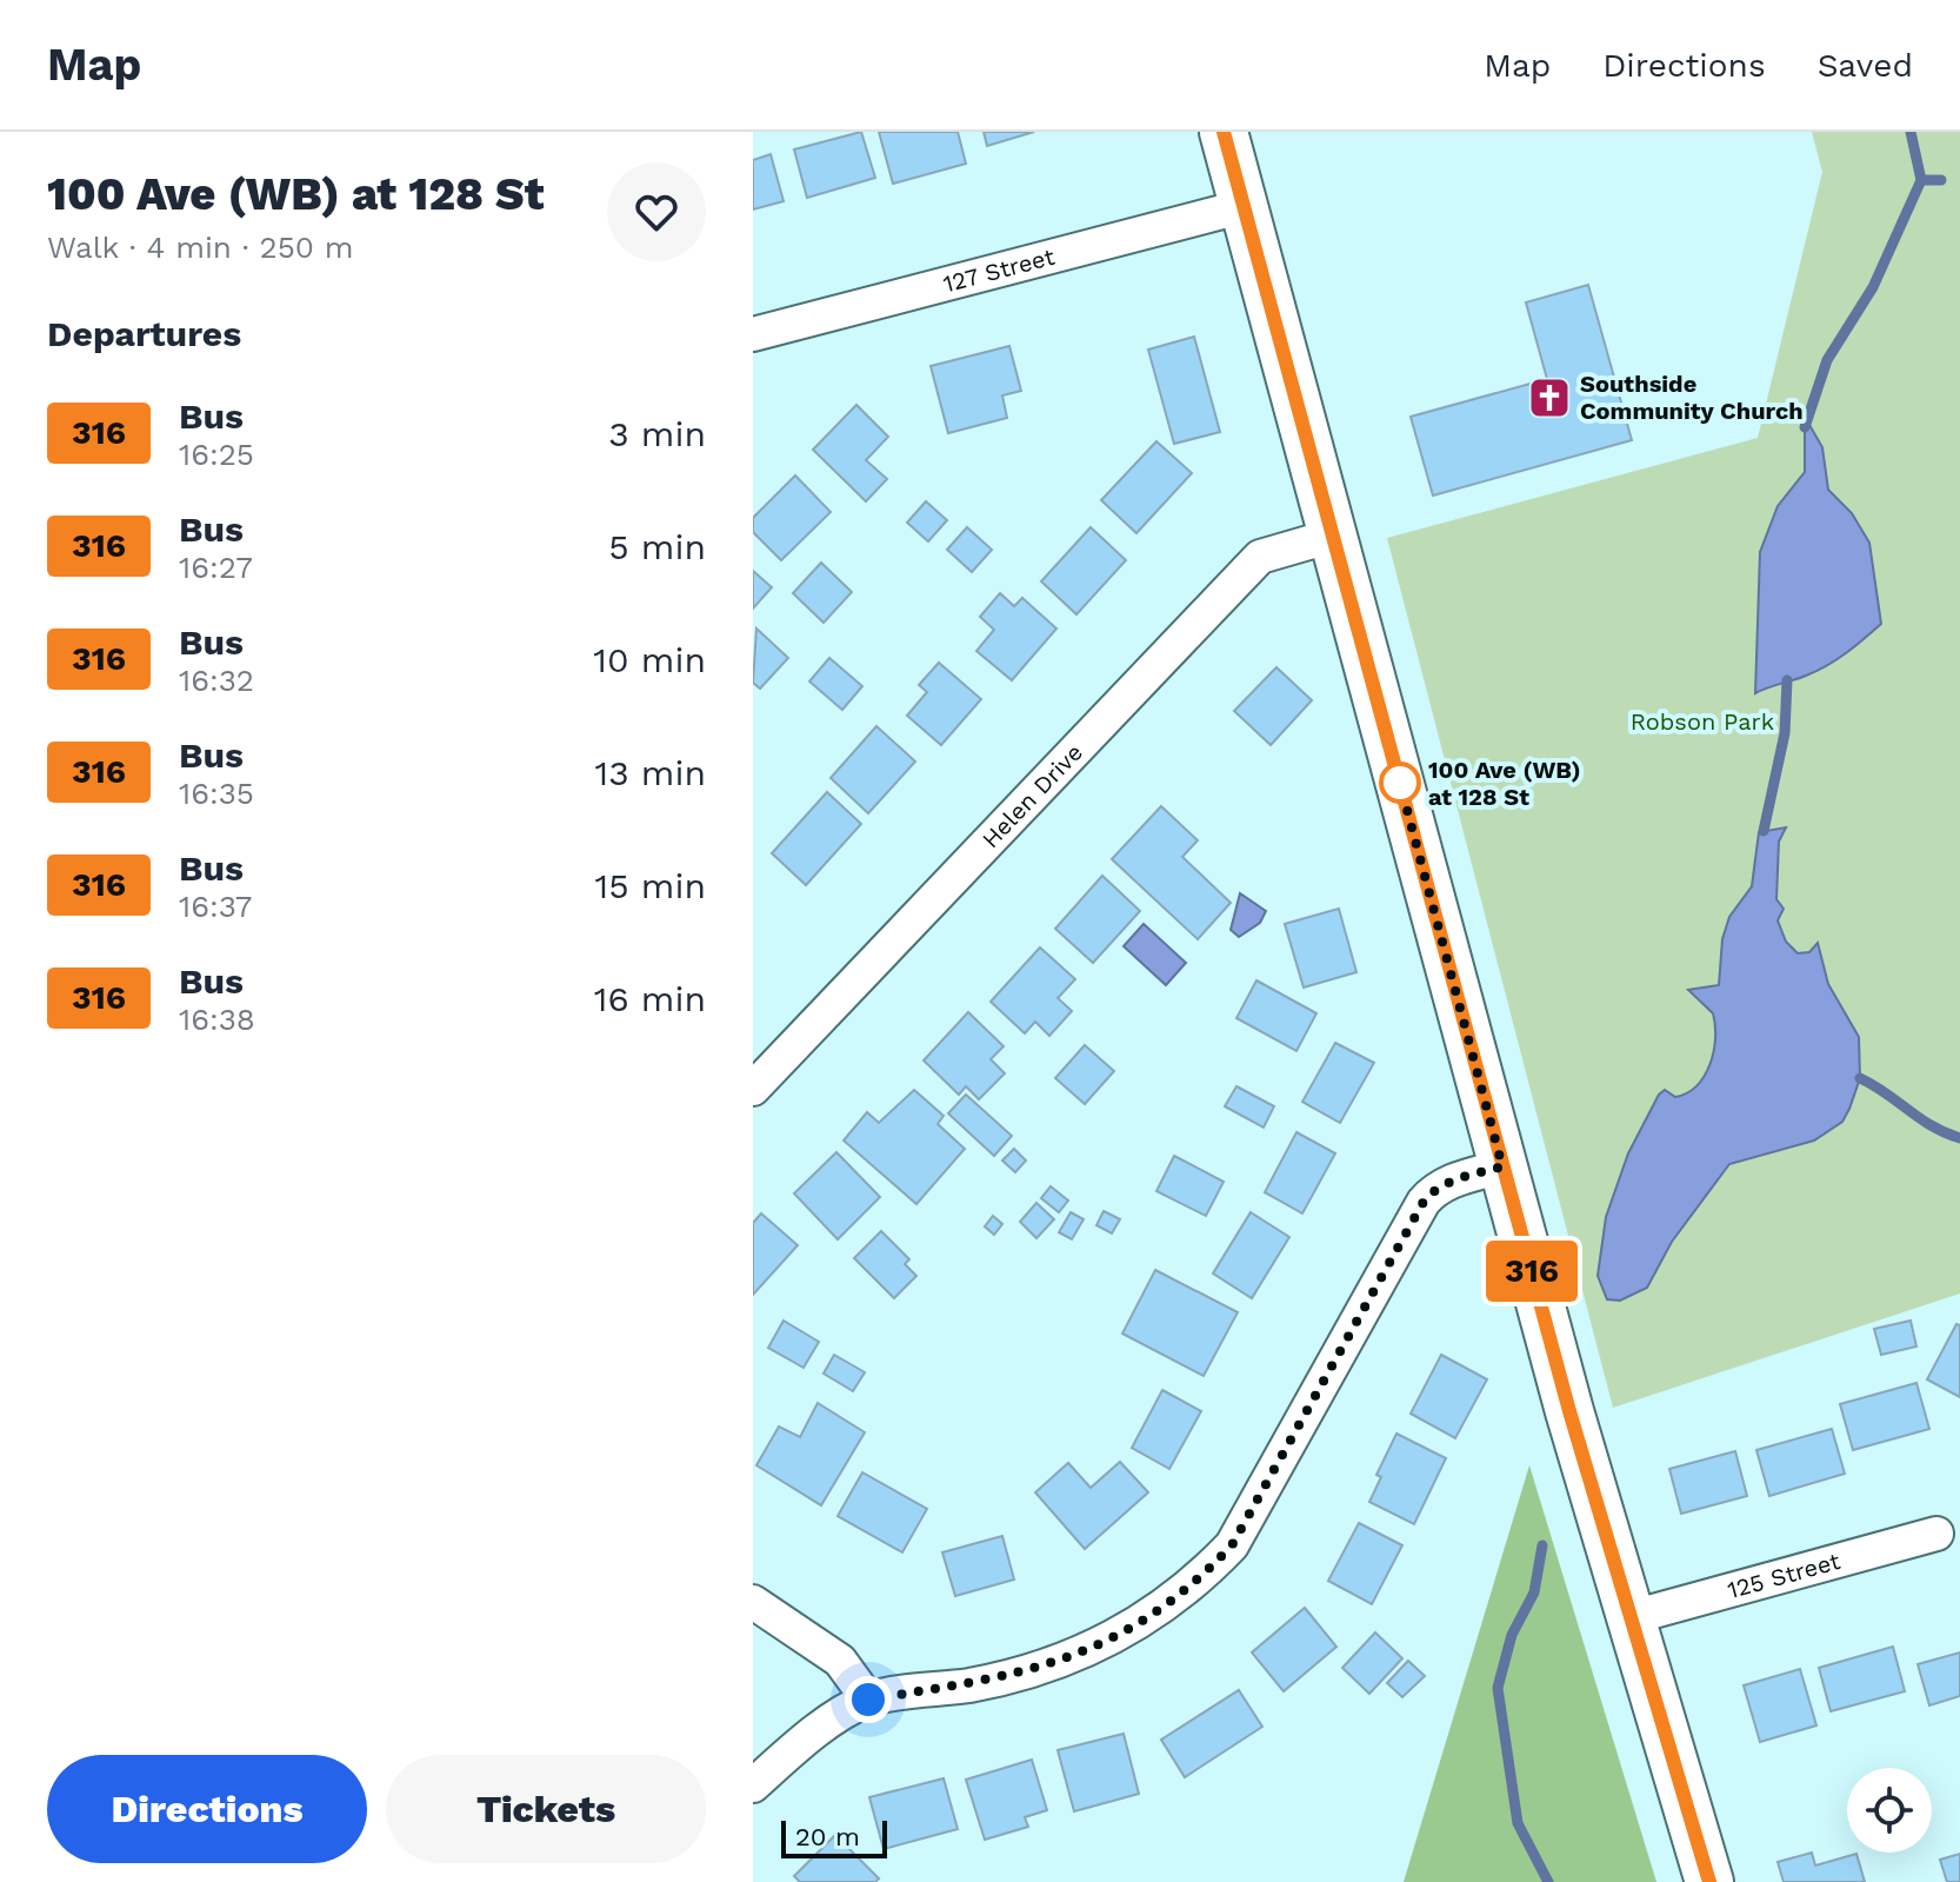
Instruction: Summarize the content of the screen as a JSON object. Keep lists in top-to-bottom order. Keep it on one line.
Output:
{"streets":{"street":["127 Street","Helen Drive","125 Street"]},"parks":["Robson Park"],"places":{"church":["Southside Community Church"],"other":["100 Ave (WB) at 128 St"]},"lines":["bus line 316"],"scale_bar":"20 m","page":{"header":"Map","nav":["Map","Directions","Saved"],"heading":[["100 Ave (WB) at 128 St","Walk · 4 min · 250 m"],"Departures"],"on_map":"316","list":[{"mark":"316","name":"Bus","note":"16:25","value":"3 min"},{"mark":"316","name":"Bus","note":"16:27","value":"5 min"},{"mark":"316","name":"Bus","note":"16:32","value":"10 min"},{"mark":"316","name":"Bus","note":"16:35","value":"13 min"},{"mark":"316","name":"Bus","note":"16:37","value":"15 min"},{"mark":"316","name":"Bus","note":"16:38","value":"16 min"}],"buttons":["Directions","Tickets"],"scale":"20 m"}}
